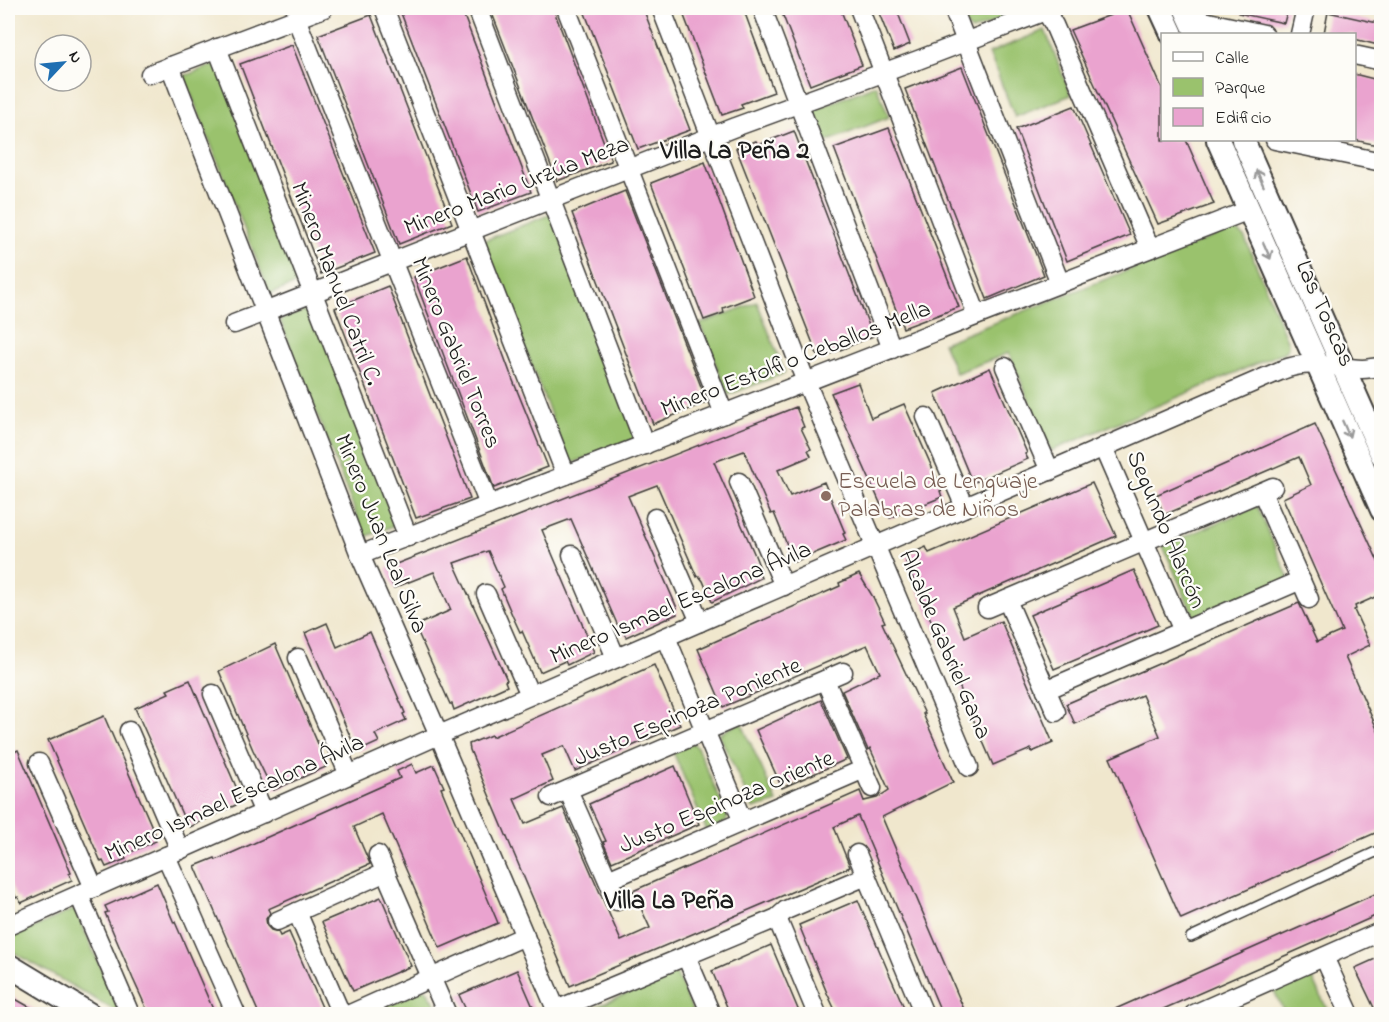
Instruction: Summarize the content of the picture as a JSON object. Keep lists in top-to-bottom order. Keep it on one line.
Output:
{"streets":{"street":["Minero Mario Urzúa Meza","Minero Manuel Catril C.","Las Toscas","Minero Gabriel Torres","Minero Estolfio Ceballos Mella","Segundo Alarcón","Minero Juan Leal Silva","Minero Ismael Escalona Ávila","Alcalde Gabriel Gana","Justo Espinoza Poniente","Justo Espinoza Oriente"]},"crossings":[["Minero Mario Urzúa Meza","Minero Manuel Catril C."],["Minero Mario Urzúa Meza","Minero Gabriel Torres"],["Minero Mario Urzúa Meza","Minero Juan Leal Silva"],["Minero Mario Urzúa Meza","Alcalde Gabriel Gana"],["Minero Manuel Catril C.","Minero Estolfio Ceballos Mella"],["Las Toscas","Minero Estolfio Ceballos Mella"],["Las Toscas","Minero Ismael Escalona Ávila"],["Minero Gabriel Torres","Minero Estolfio Ceballos Mella"],["Minero Estolfio Ceballos Mella","Minero Juan Leal Silva"],["Minero Estolfio Ceballos Mella","Alcalde Gabriel Gana"],["Segundo Alarcón","Minero Ismael Escalona Ávila"],["Minero Juan Leal Silva","Minero Ismael Escalona Ávila"],["Minero Ismael Escalona Ávila","Alcalde Gabriel Gana"]],"districts":["Villa La Peña 2","Villa La Peña"],"places":["Escuela de Lenguaje Palabras de Niños"],"legend":["Calle","Parque","Edificio"],"north":"top right"}
